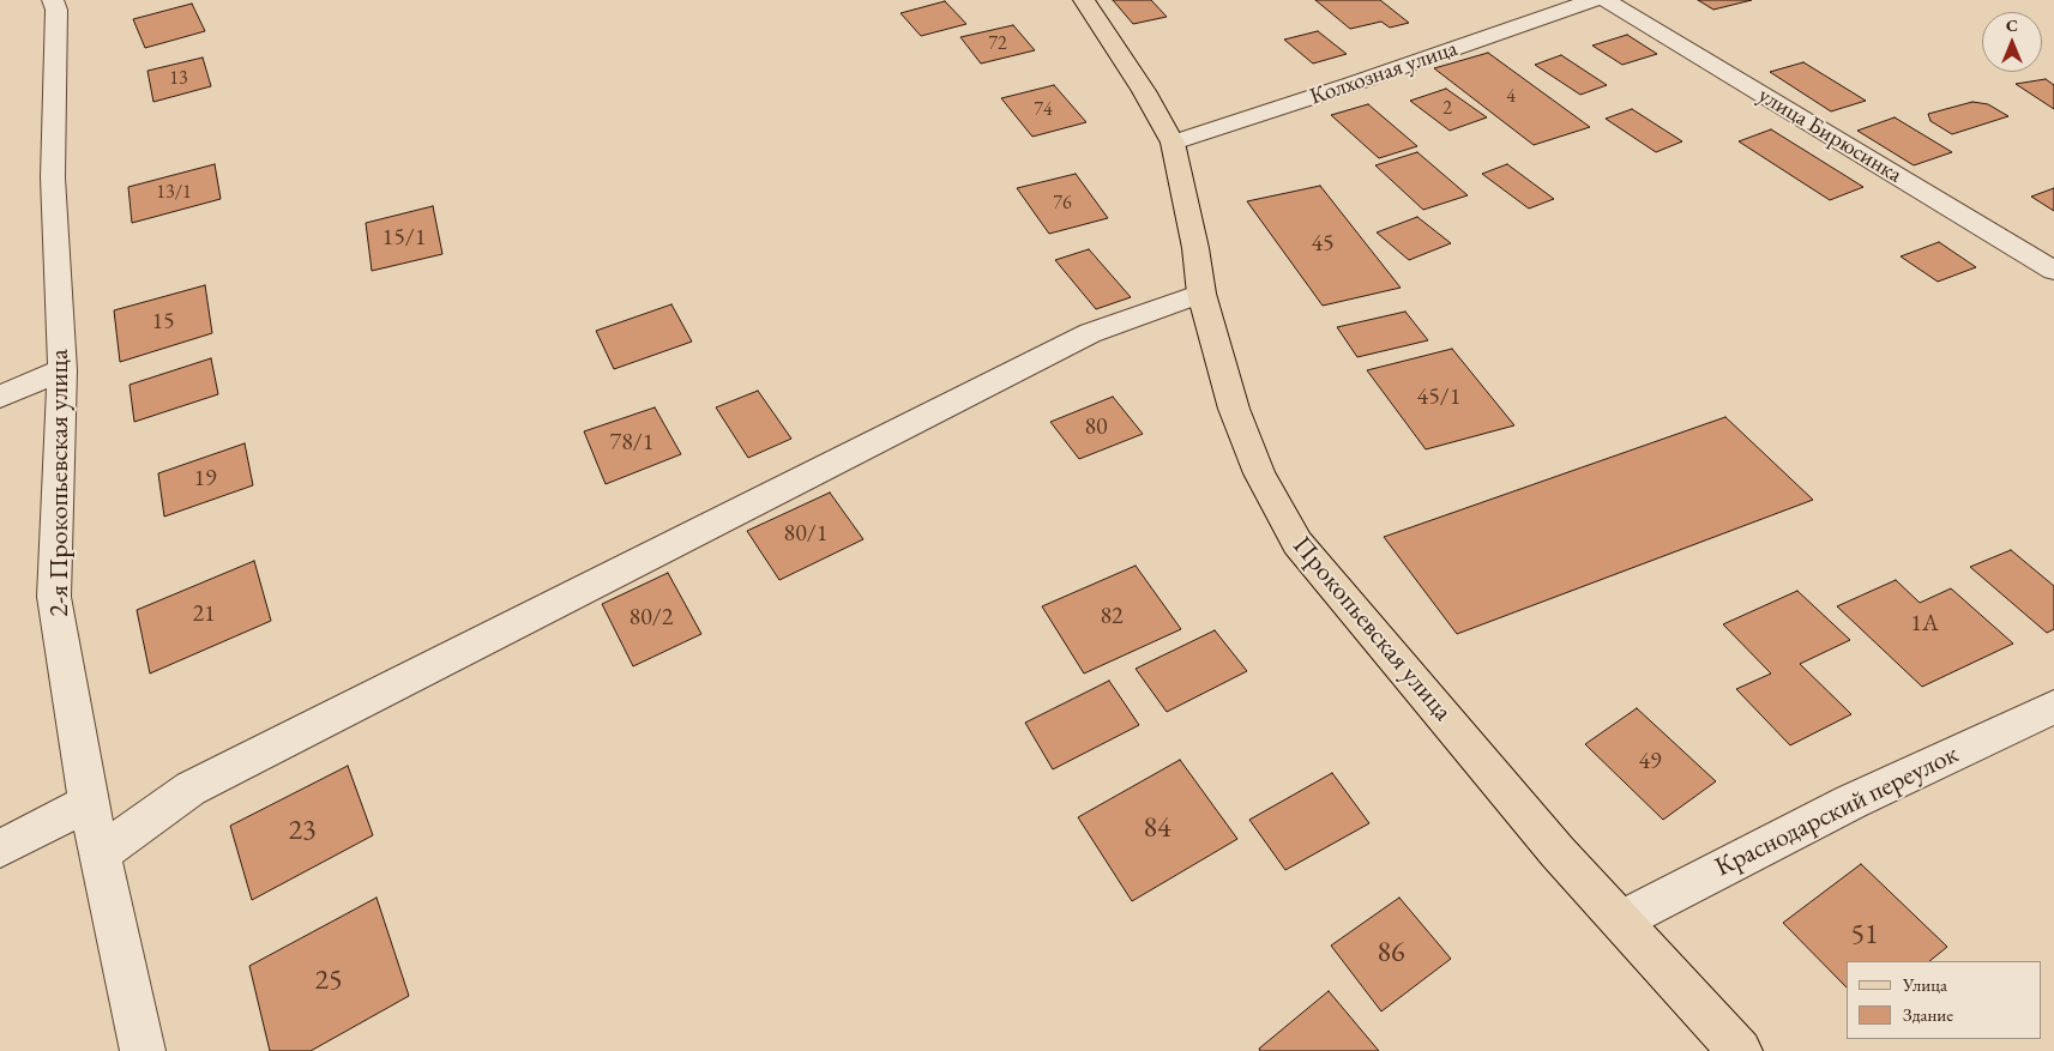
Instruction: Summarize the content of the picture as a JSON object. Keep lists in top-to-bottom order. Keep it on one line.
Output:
{"streets":{"main road":["Прокопьевская улица"],"street":["Колхозная улица","улица Бирюсинка","2-я Прокопьевская улица","Краснодарский переулок"]},"crossings":[["Колхозная улица","Прокопьевская улица"],["Прокопьевская улица","Краснодарский переулок"]],"house_numbers":["72","13","4","2","74","13/1","76","15/1","45","15","45/1","80","78/1","19","80/1","21","82","80/2","1А","49","84","23","51","86","25"],"legend":["Улица","Здание"],"north":"top"}
